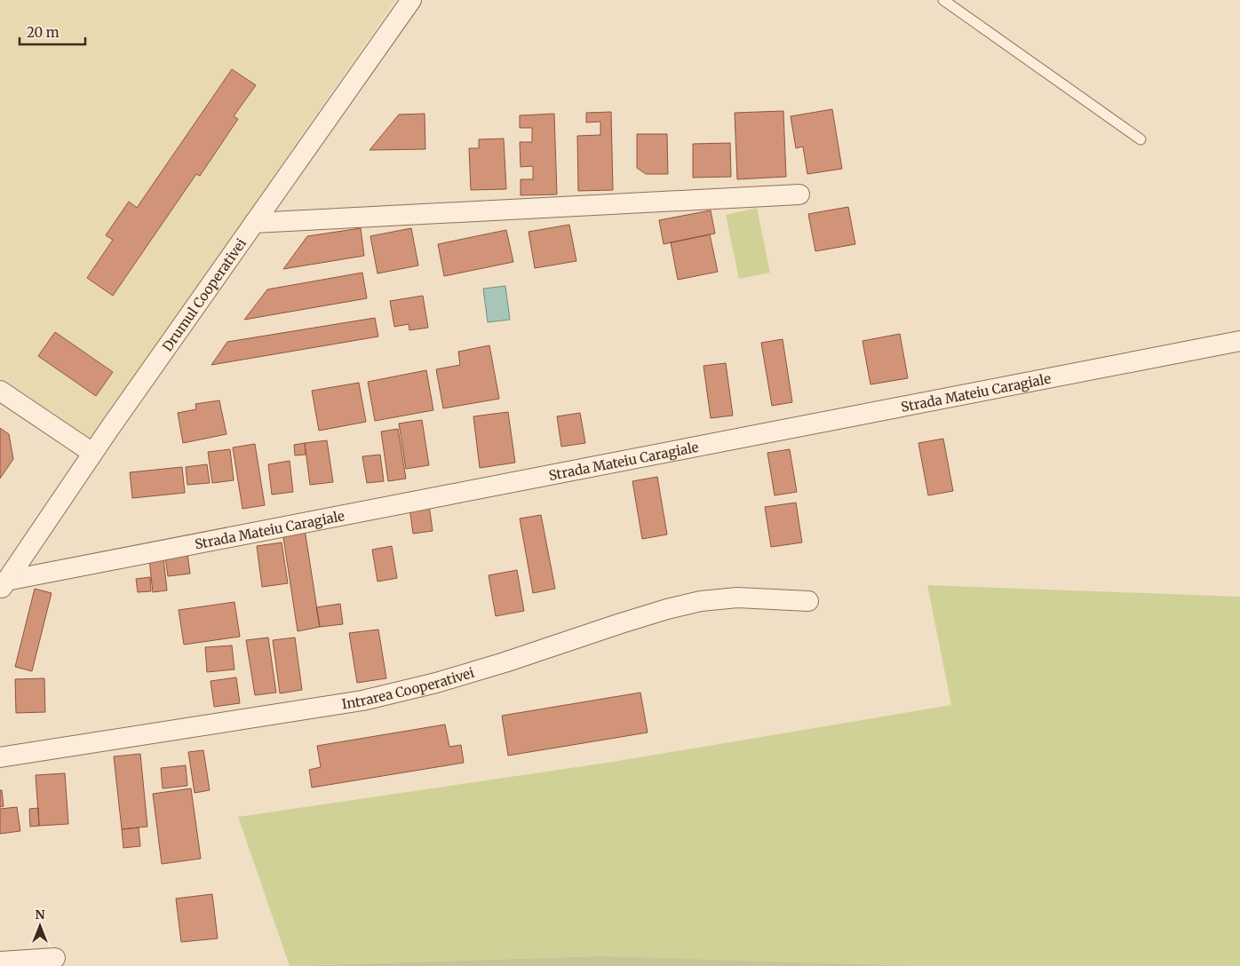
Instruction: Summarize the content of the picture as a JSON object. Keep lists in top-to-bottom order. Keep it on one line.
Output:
{"streets":{"street":["Drumul Cooperativei","Strada Mateiu Caragiale","Intrarea Cooperativei"]},"crossings":[["Drumul Cooperativei","Strada Mateiu Caragiale"]],"scale_bar":"20 m","north":"top"}
